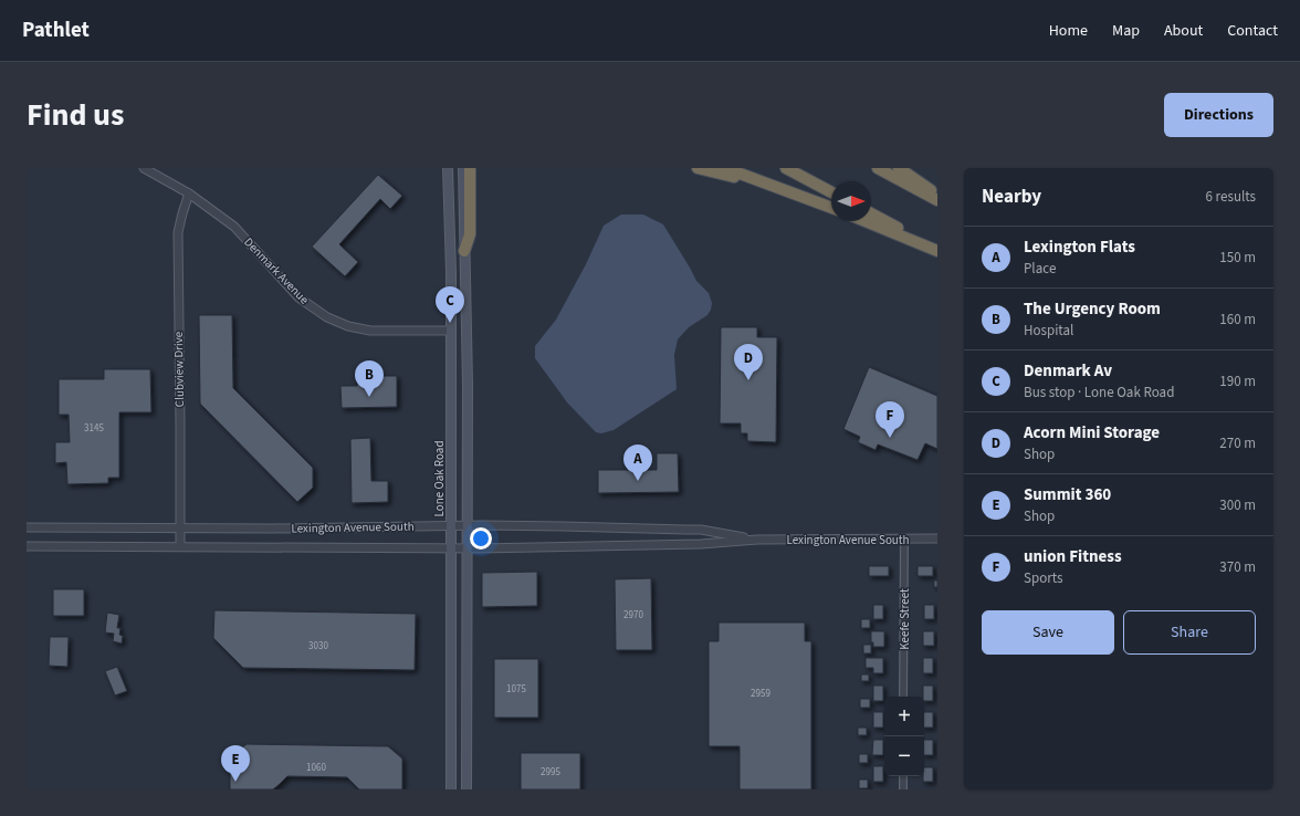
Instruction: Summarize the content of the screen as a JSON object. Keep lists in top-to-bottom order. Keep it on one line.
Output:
{"streets":{"main road":["Lone Oak Road"],"street":["Denmark Avenue","Clubview Drive","Lexington Avenue South","Keefe Street"]},"crossings":[["Denmark Avenue","Clubview Drive"],["Denmark Avenue","Lone Oak Road"],["Clubview Drive","Lexington Avenue South"],["Lone Oak Road","Lexington Avenue South"],["Lexington Avenue South","Keefe Street"]],"house_numbers":["3145","2970","3030","1075","2959","1060","2995"],"north":"right","page":{"header":"Pathlet","nav":["Home","Map","About","Contact"],"title":"Find us","buttons":["Directions",["Save","Share"]],"heading":["Nearby","6 results"],"list":[{"mark":"A","name":"Lexington Flats","note":"Place","value":"150 m"},{"mark":"B","name":"The Urgency Room","note":"Hospital","value":"160 m"},{"mark":"C","name":"Denmark Av","note":"Bus stop · Lone Oak Road","value":"190 m"},{"mark":"D","name":"Acorn Mini Storage","note":"Shop","value":"270 m"},{"mark":"E","name":"Summit 360","note":"Shop","value":"300 m"},{"mark":"F","name":"union Fitness","note":"Sports","value":"370 m"}],"pins":["C","D","B","F","A","E"],"map_buttons":["+","−"]}}
